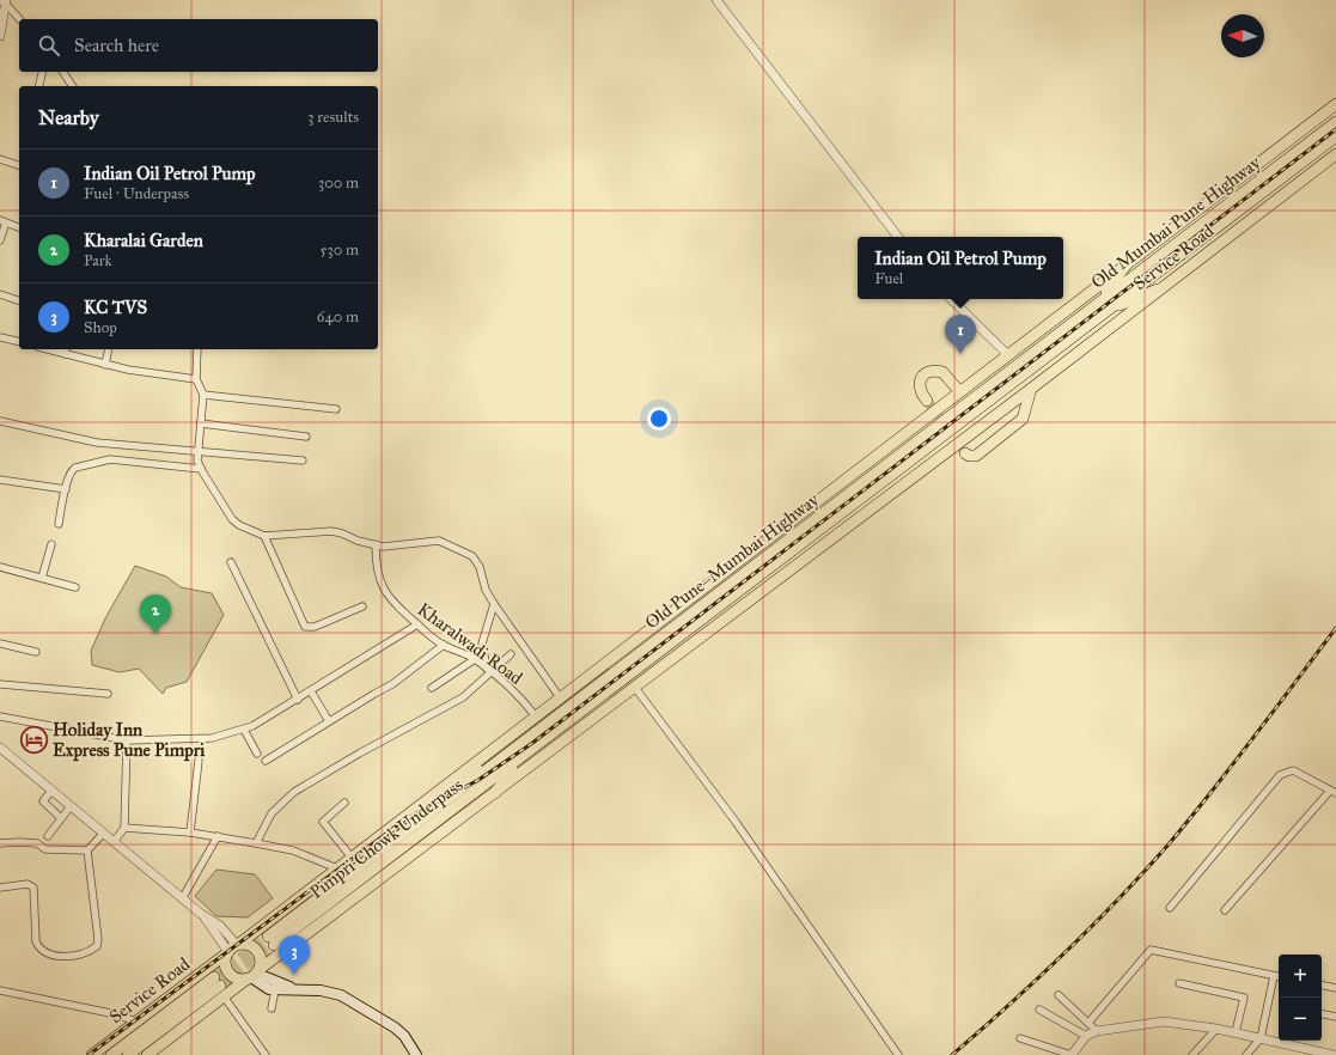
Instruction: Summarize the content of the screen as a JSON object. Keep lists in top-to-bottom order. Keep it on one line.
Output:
{"streets":{"main road":["Old Mumbai Pune Highway","Service Road","Old Pune–Mumbai Highway","Pimpri Chowk Underpass"],"street":["Kharalwadi Road"]},"crossings":[["Old Mumbai Pune Highway","Old Pune–Mumbai Highway"],["Old Pune–Mumbai Highway","Pimpri Chowk Underpass"]],"places":{"hotel":["Holiday Inn Express Pune Pimpri"]},"north":"left","page":{"search":"Search here","heading":["Nearby","3 results"],"list":[{"mark":"1","name":"Indian Oil Petrol Pump","note":"Fuel · Underpass","value":"300 m"},{"mark":"2","name":"Kharalai Garden","note":"Park","value":"530 m"},{"mark":"3","name":"KC TVS","note":"Shop","value":"640 m"}],"popup":["Indian Oil Petrol Pump","Fuel"],"pins":["1","2","3"],"map_buttons":["+","−"]}}
